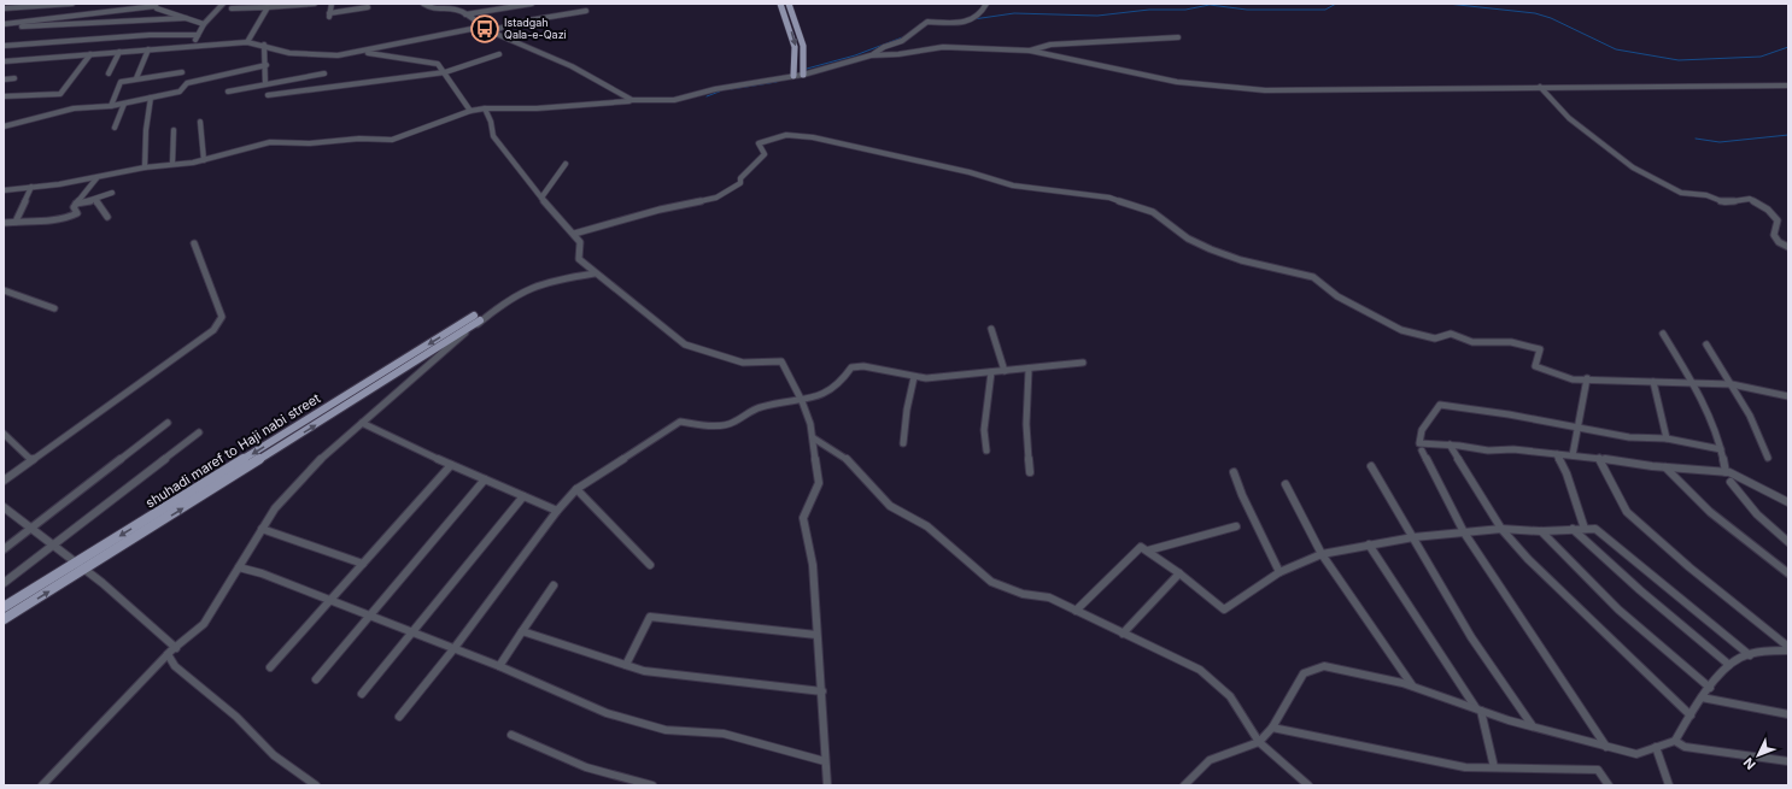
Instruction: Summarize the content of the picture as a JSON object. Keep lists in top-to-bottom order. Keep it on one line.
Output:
{"streets":{"main road":["shuhadi maref to Haji nabi street"]},"places":{"bus stop":["Istadgah Qala-e-Qazi"]},"north":"bottom left"}
